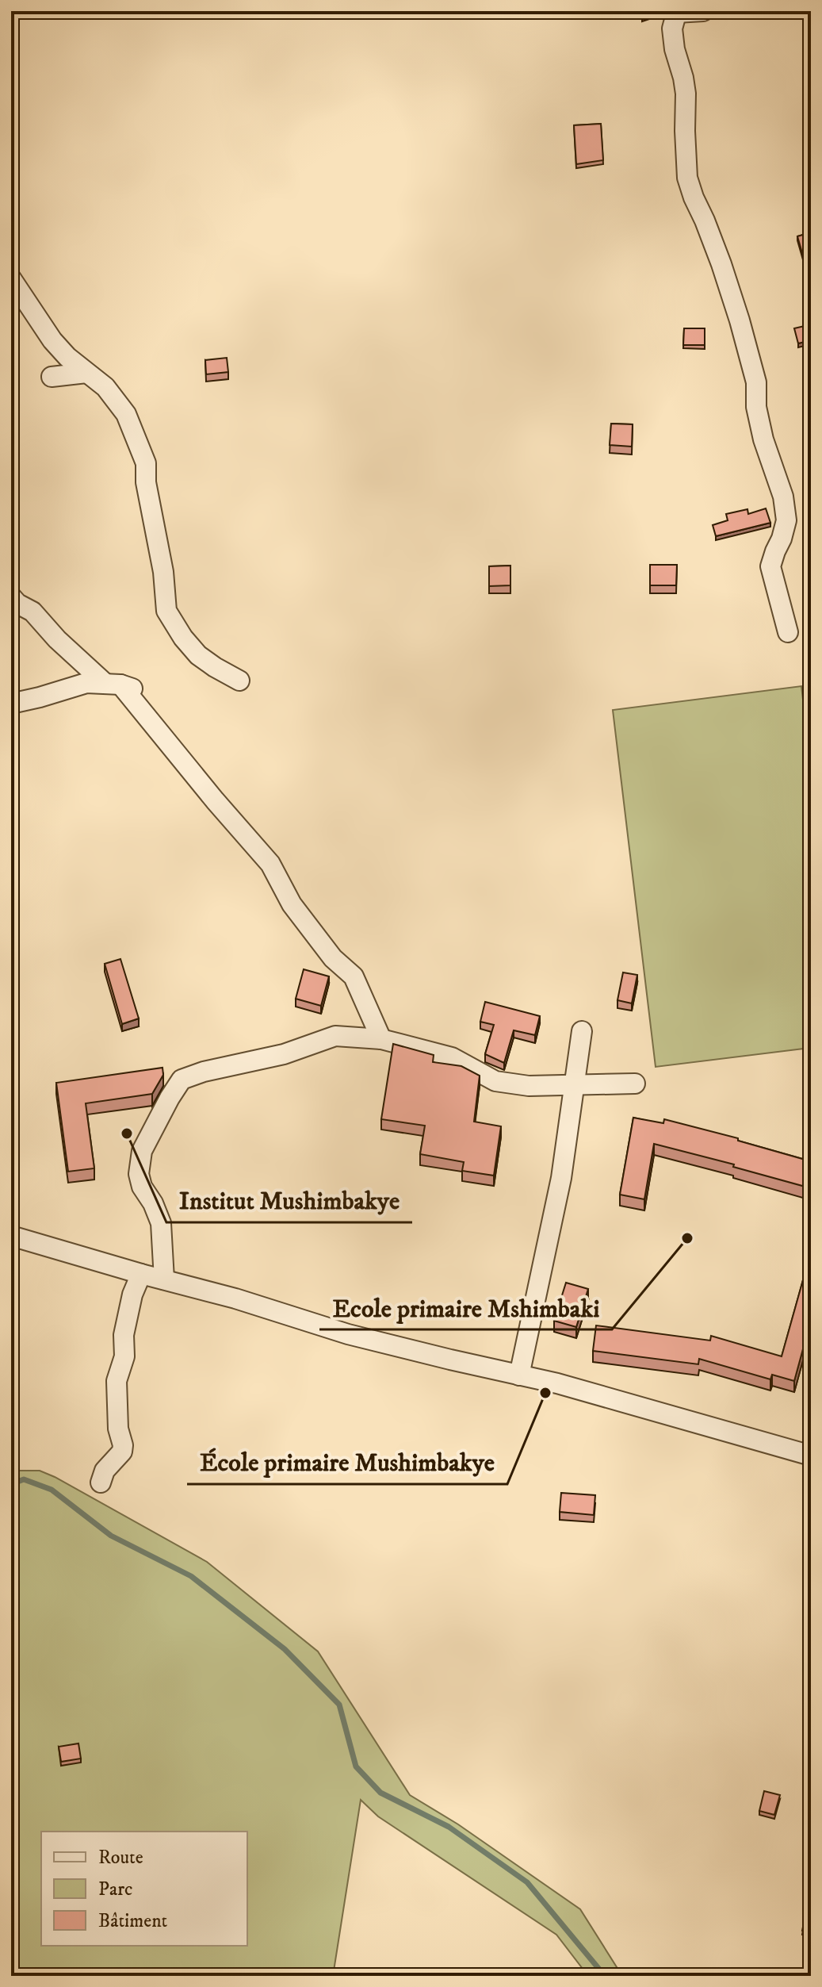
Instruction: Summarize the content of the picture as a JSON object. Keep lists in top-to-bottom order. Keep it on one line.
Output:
{"places":["Institut Mushimbakye","Ecole primaire Mshimbaki","École primaire Mushimbakye"],"legend":["Route","Parc","Bâtiment"]}
